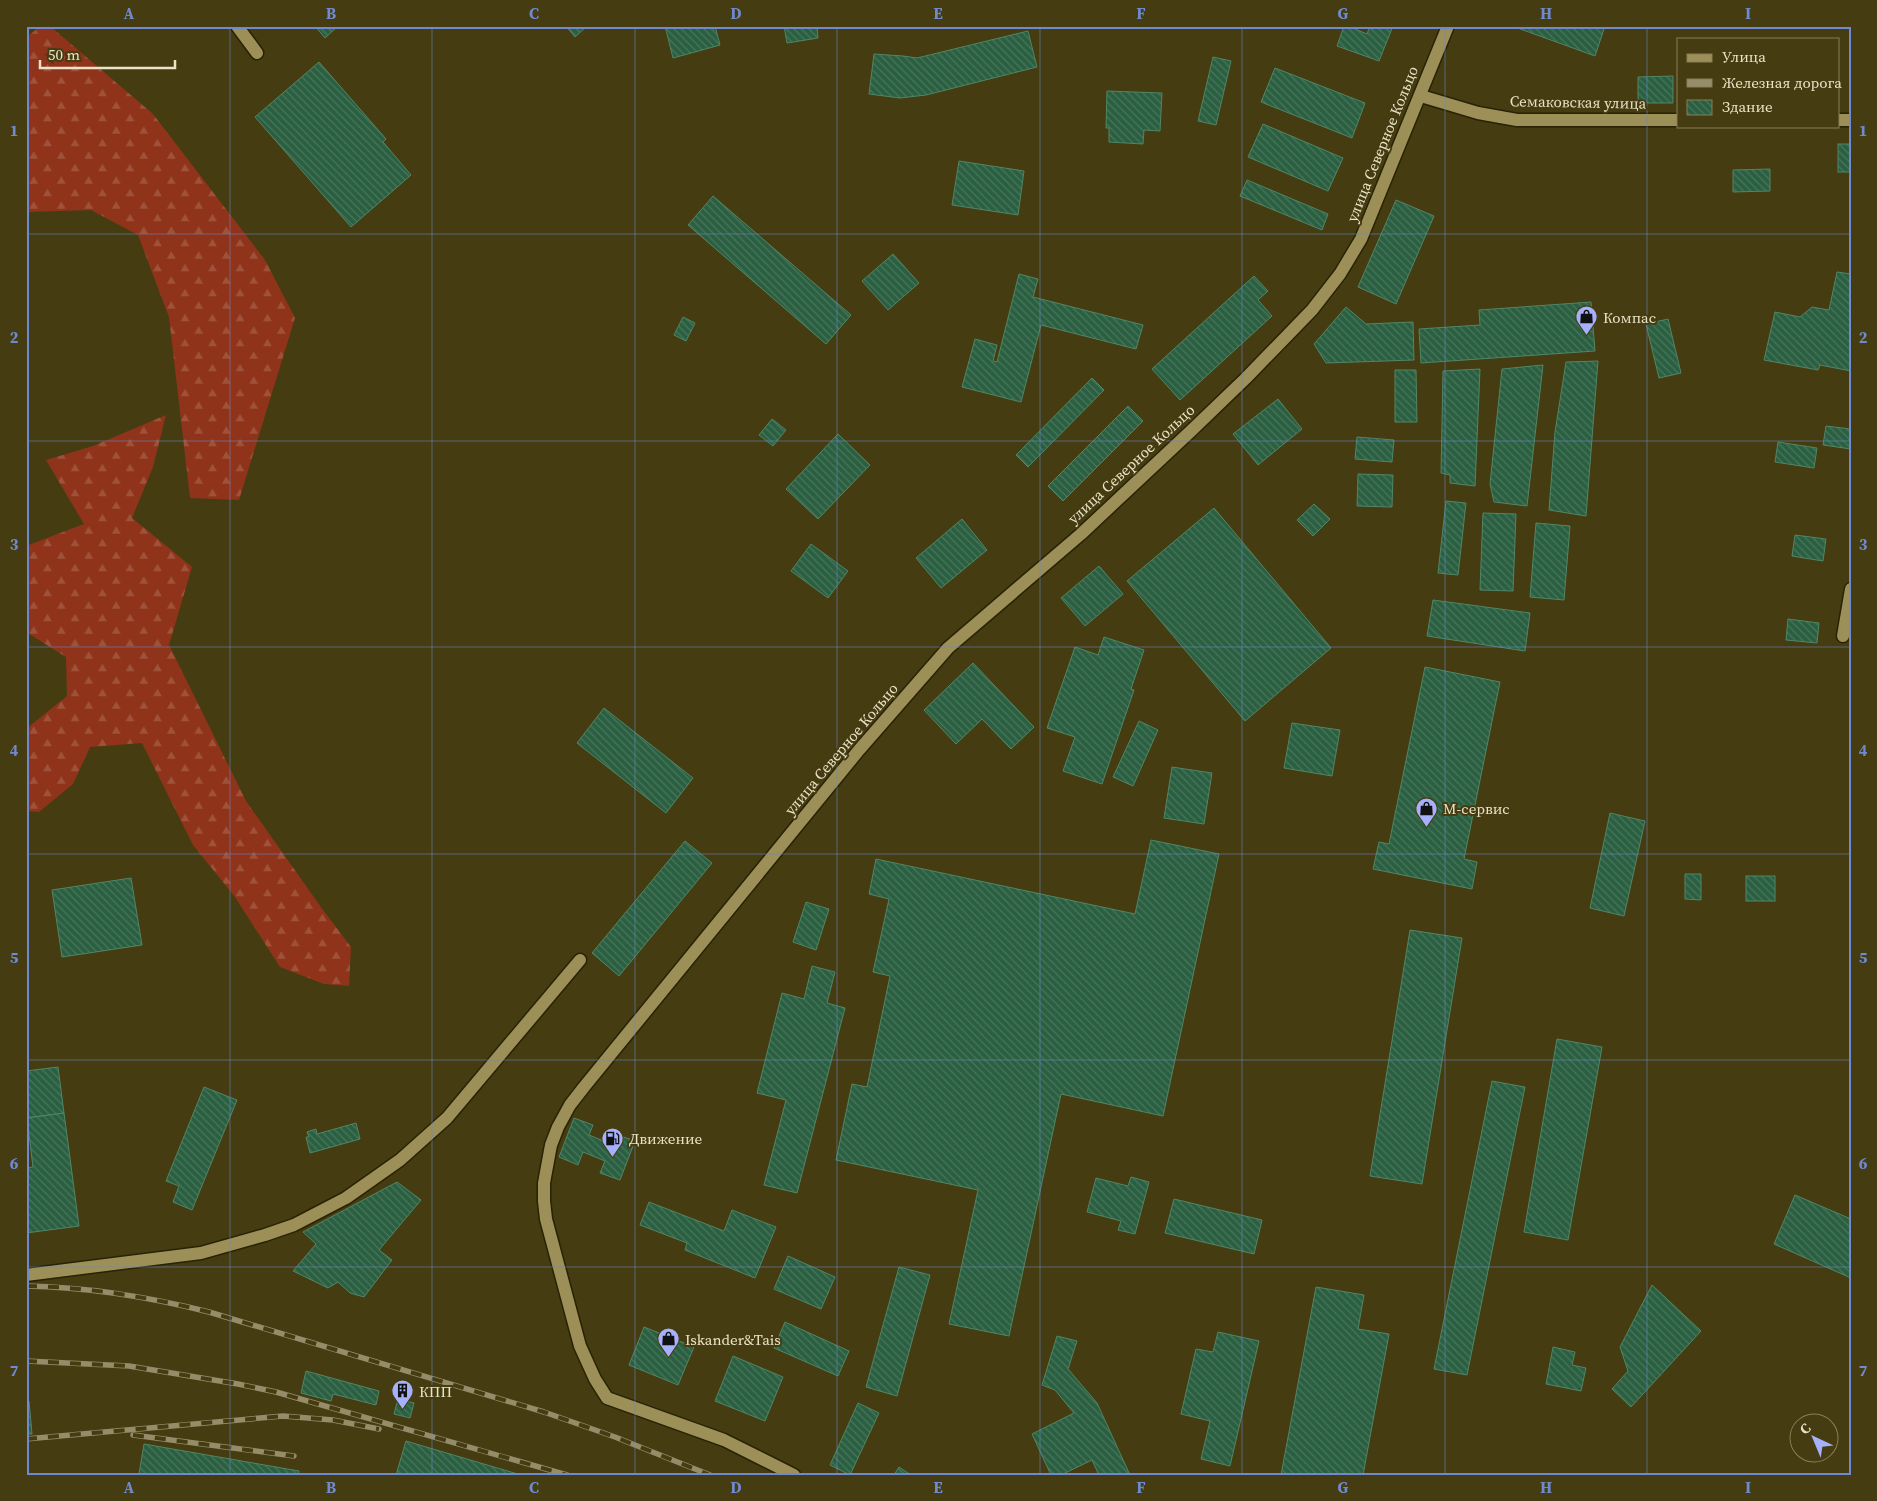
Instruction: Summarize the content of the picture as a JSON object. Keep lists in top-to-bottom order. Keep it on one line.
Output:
{"streets":{"street":["Семаковская улица","улица Северное Кольцо"]},"crossings":[["Семаковская улица","улица Северное Кольцо"]],"places":{"shop":["Компас","М-сервис","Iskander&Tais"],"fuel station":["Движение"],"building":["КПП"]},"legend":["Улица","Железная дорога","Здание"],"scale_bar":"50 m","north":"top left","grid":{"columns":["A","B","C","D","E","F","G","H","I"],"rows":["1","2","3","4","5","6","7"]}}
